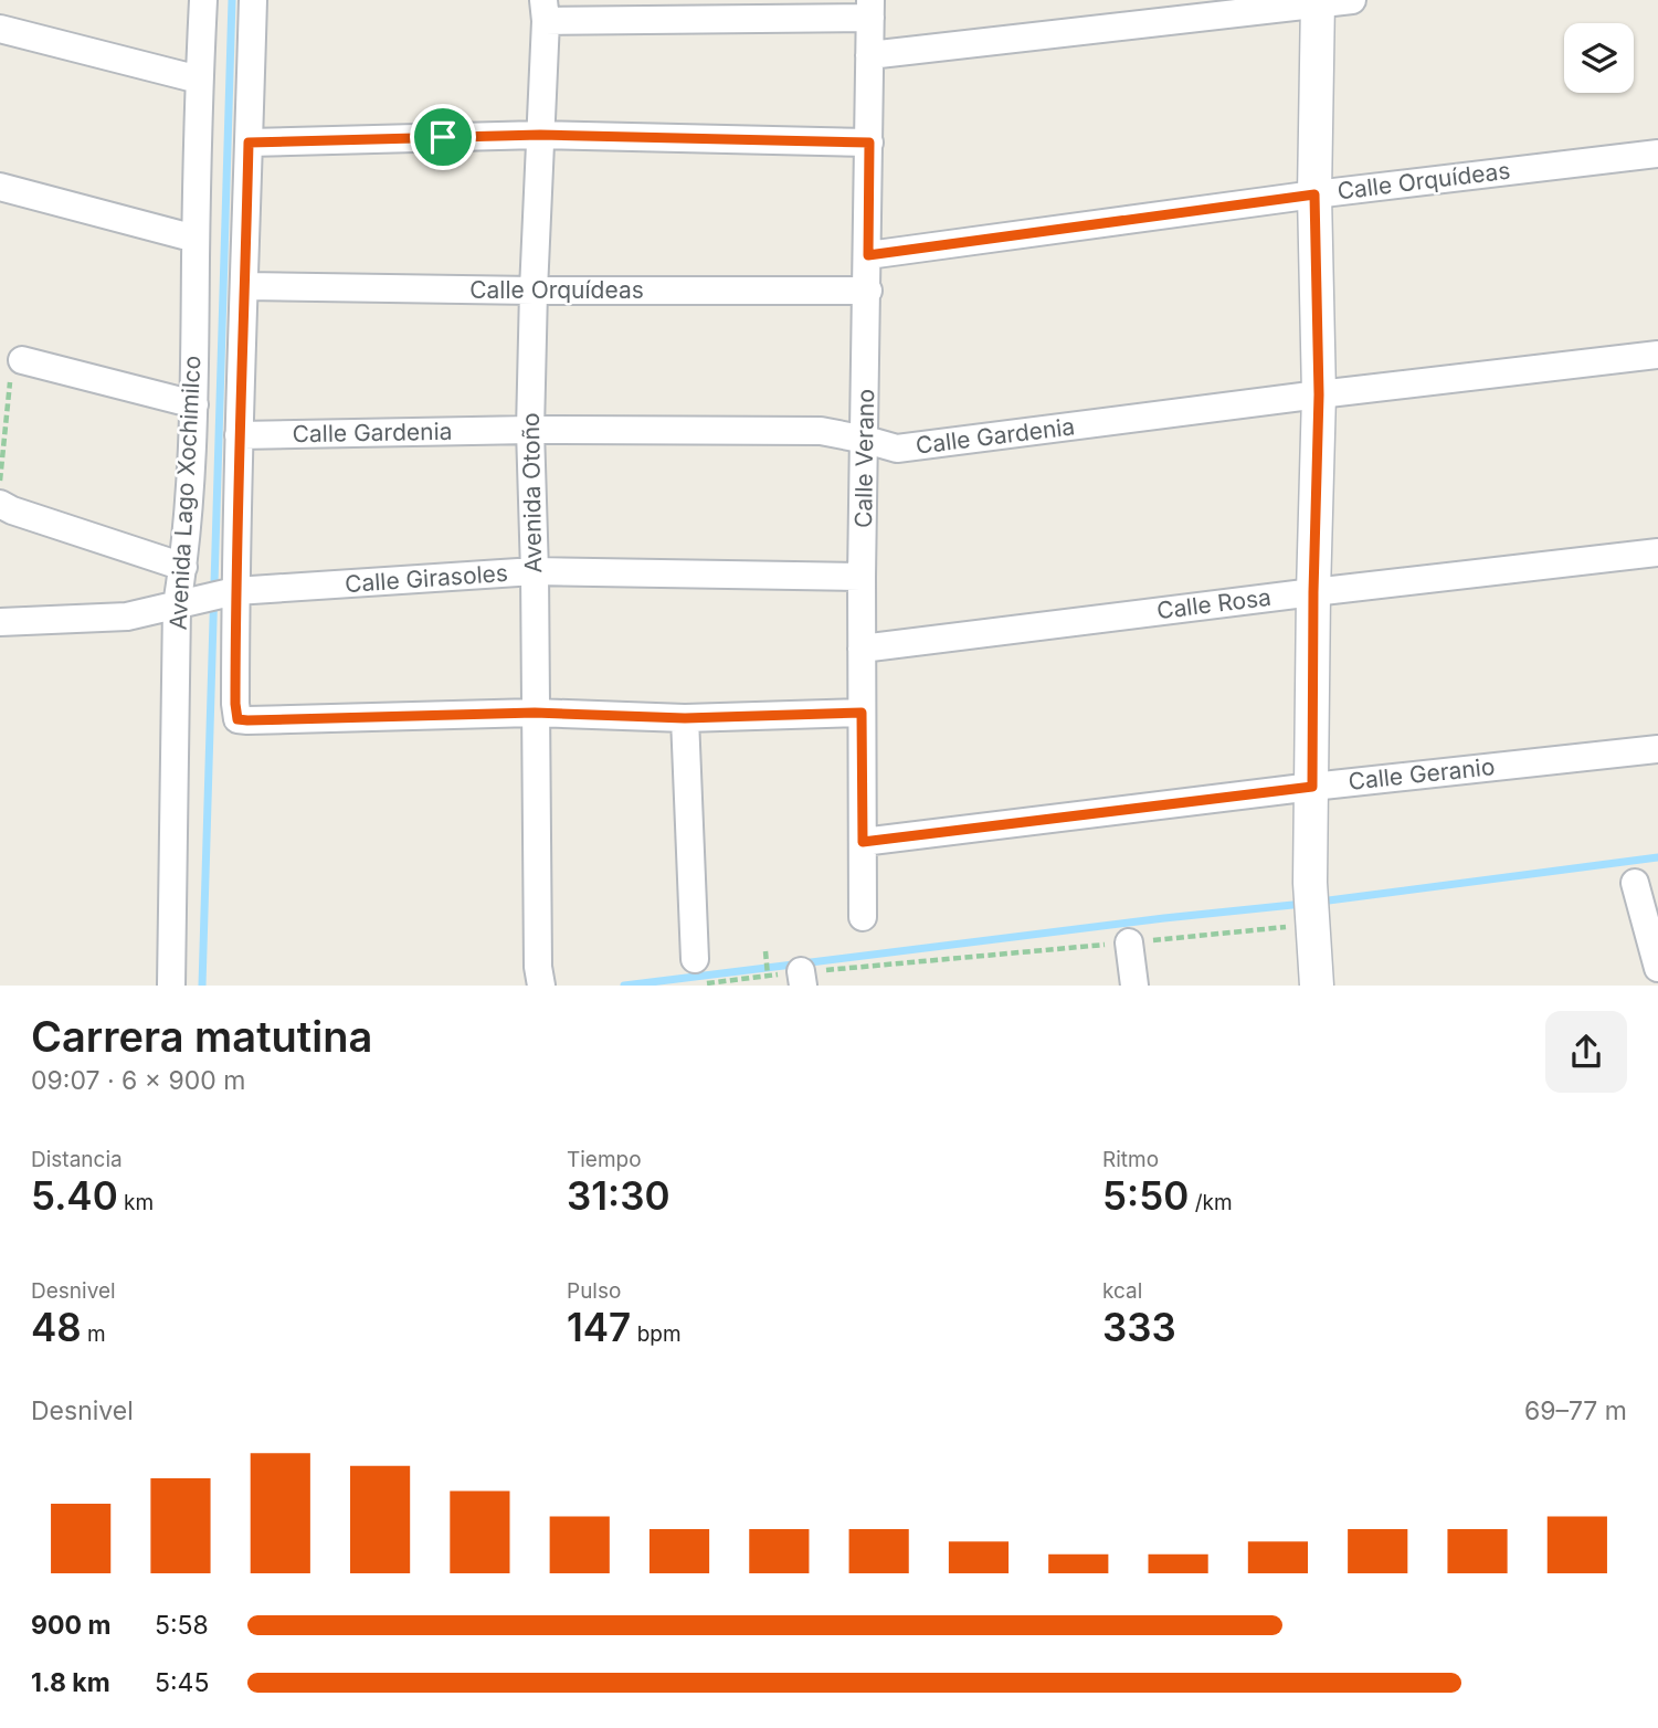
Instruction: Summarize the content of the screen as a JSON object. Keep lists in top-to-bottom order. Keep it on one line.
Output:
{"streets":{"street":["Calle Orquídeas","Calle Gardenia","Calle Verano","Avenida Lago Xochimilco","Avenida Otoño","Calle Girasoles","Calle Rosa","Calle Geranio"]},"crossings":[["Calle Orquídeas","Calle Verano"],["Calle Orquídeas","Avenida Lago Xochimilco"],["Calle Orquídeas","Avenida Otoño"],["Calle Gardenia","Calle Verano"],["Calle Gardenia","Avenida Lago Xochimilco"],["Calle Gardenia","Avenida Otoño"],["Calle Verano","Calle Girasoles"],["Calle Verano","Calle Rosa"],["Calle Verano","Calle Geranio"],["Avenida Lago Xochimilco","Avenida Otoño"],["Avenida Lago Xochimilco","Calle Girasoles"],["Avenida Otoño","Calle Girasoles"]],"page":{"heading":["Carrera matutina","09:07 · 6 × 900 m"],"stats":[["Distancia","5.40 km"],["Tiempo","31:30"],["Ritmo","5:50 /km"],["Desnivel","48 m"],["Pulso","147 bpm"],["kcal","333"]],"chart":["Desnivel","69–77 m"],"list":[{"name":"900 m","note":"5:58"},{"name":"1.8 km","note":"5:45"}]}}
